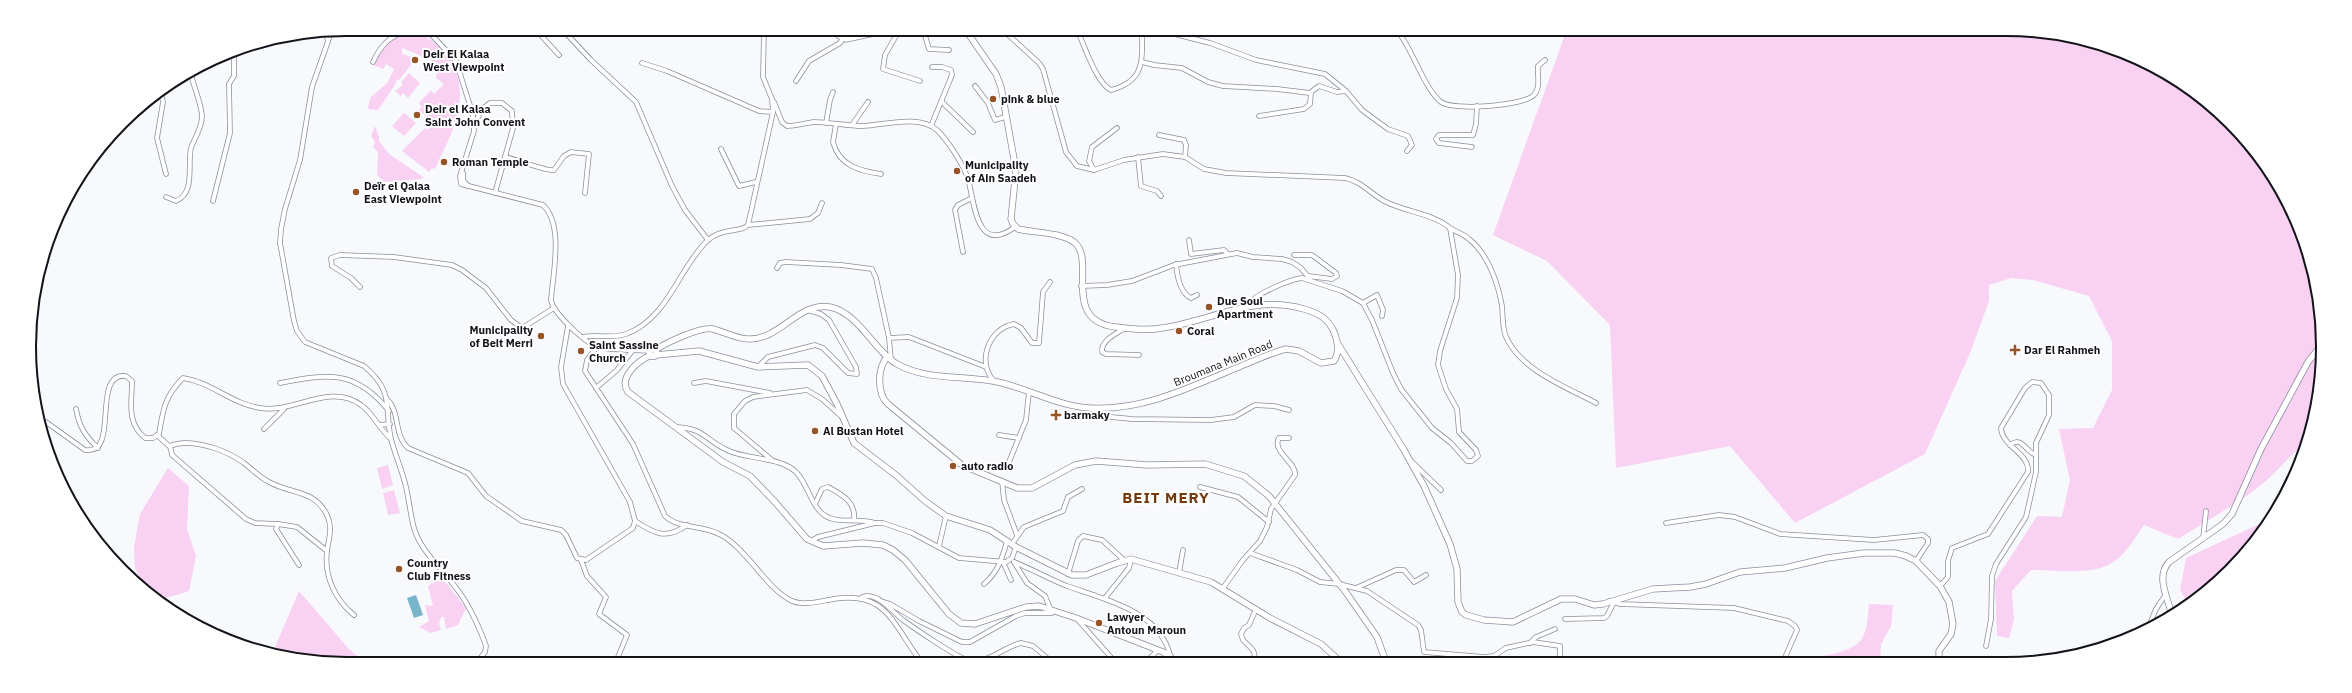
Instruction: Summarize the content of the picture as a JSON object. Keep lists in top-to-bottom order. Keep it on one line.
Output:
{"streets":{"street":["Broumana Main Road"]},"districts":["BEIT MERY"],"places":{"other":["Deir El Kalaa West Viewpoint","pink & blue","Deir el Kalaa Saint John Convent","Roman Temple","Municipality of Ain Saadeh","Deïr el Qalaa East Viewpoint","Due Soul Apartment","Coral","Municipality of Beit Merri","Saint Sassine Church","Al Bustan Hotel","auto radio","Country Club Fitness","Lawyer Antoun Maroun"],"health":["Dar El Rahmeh","barmaky"]}}
